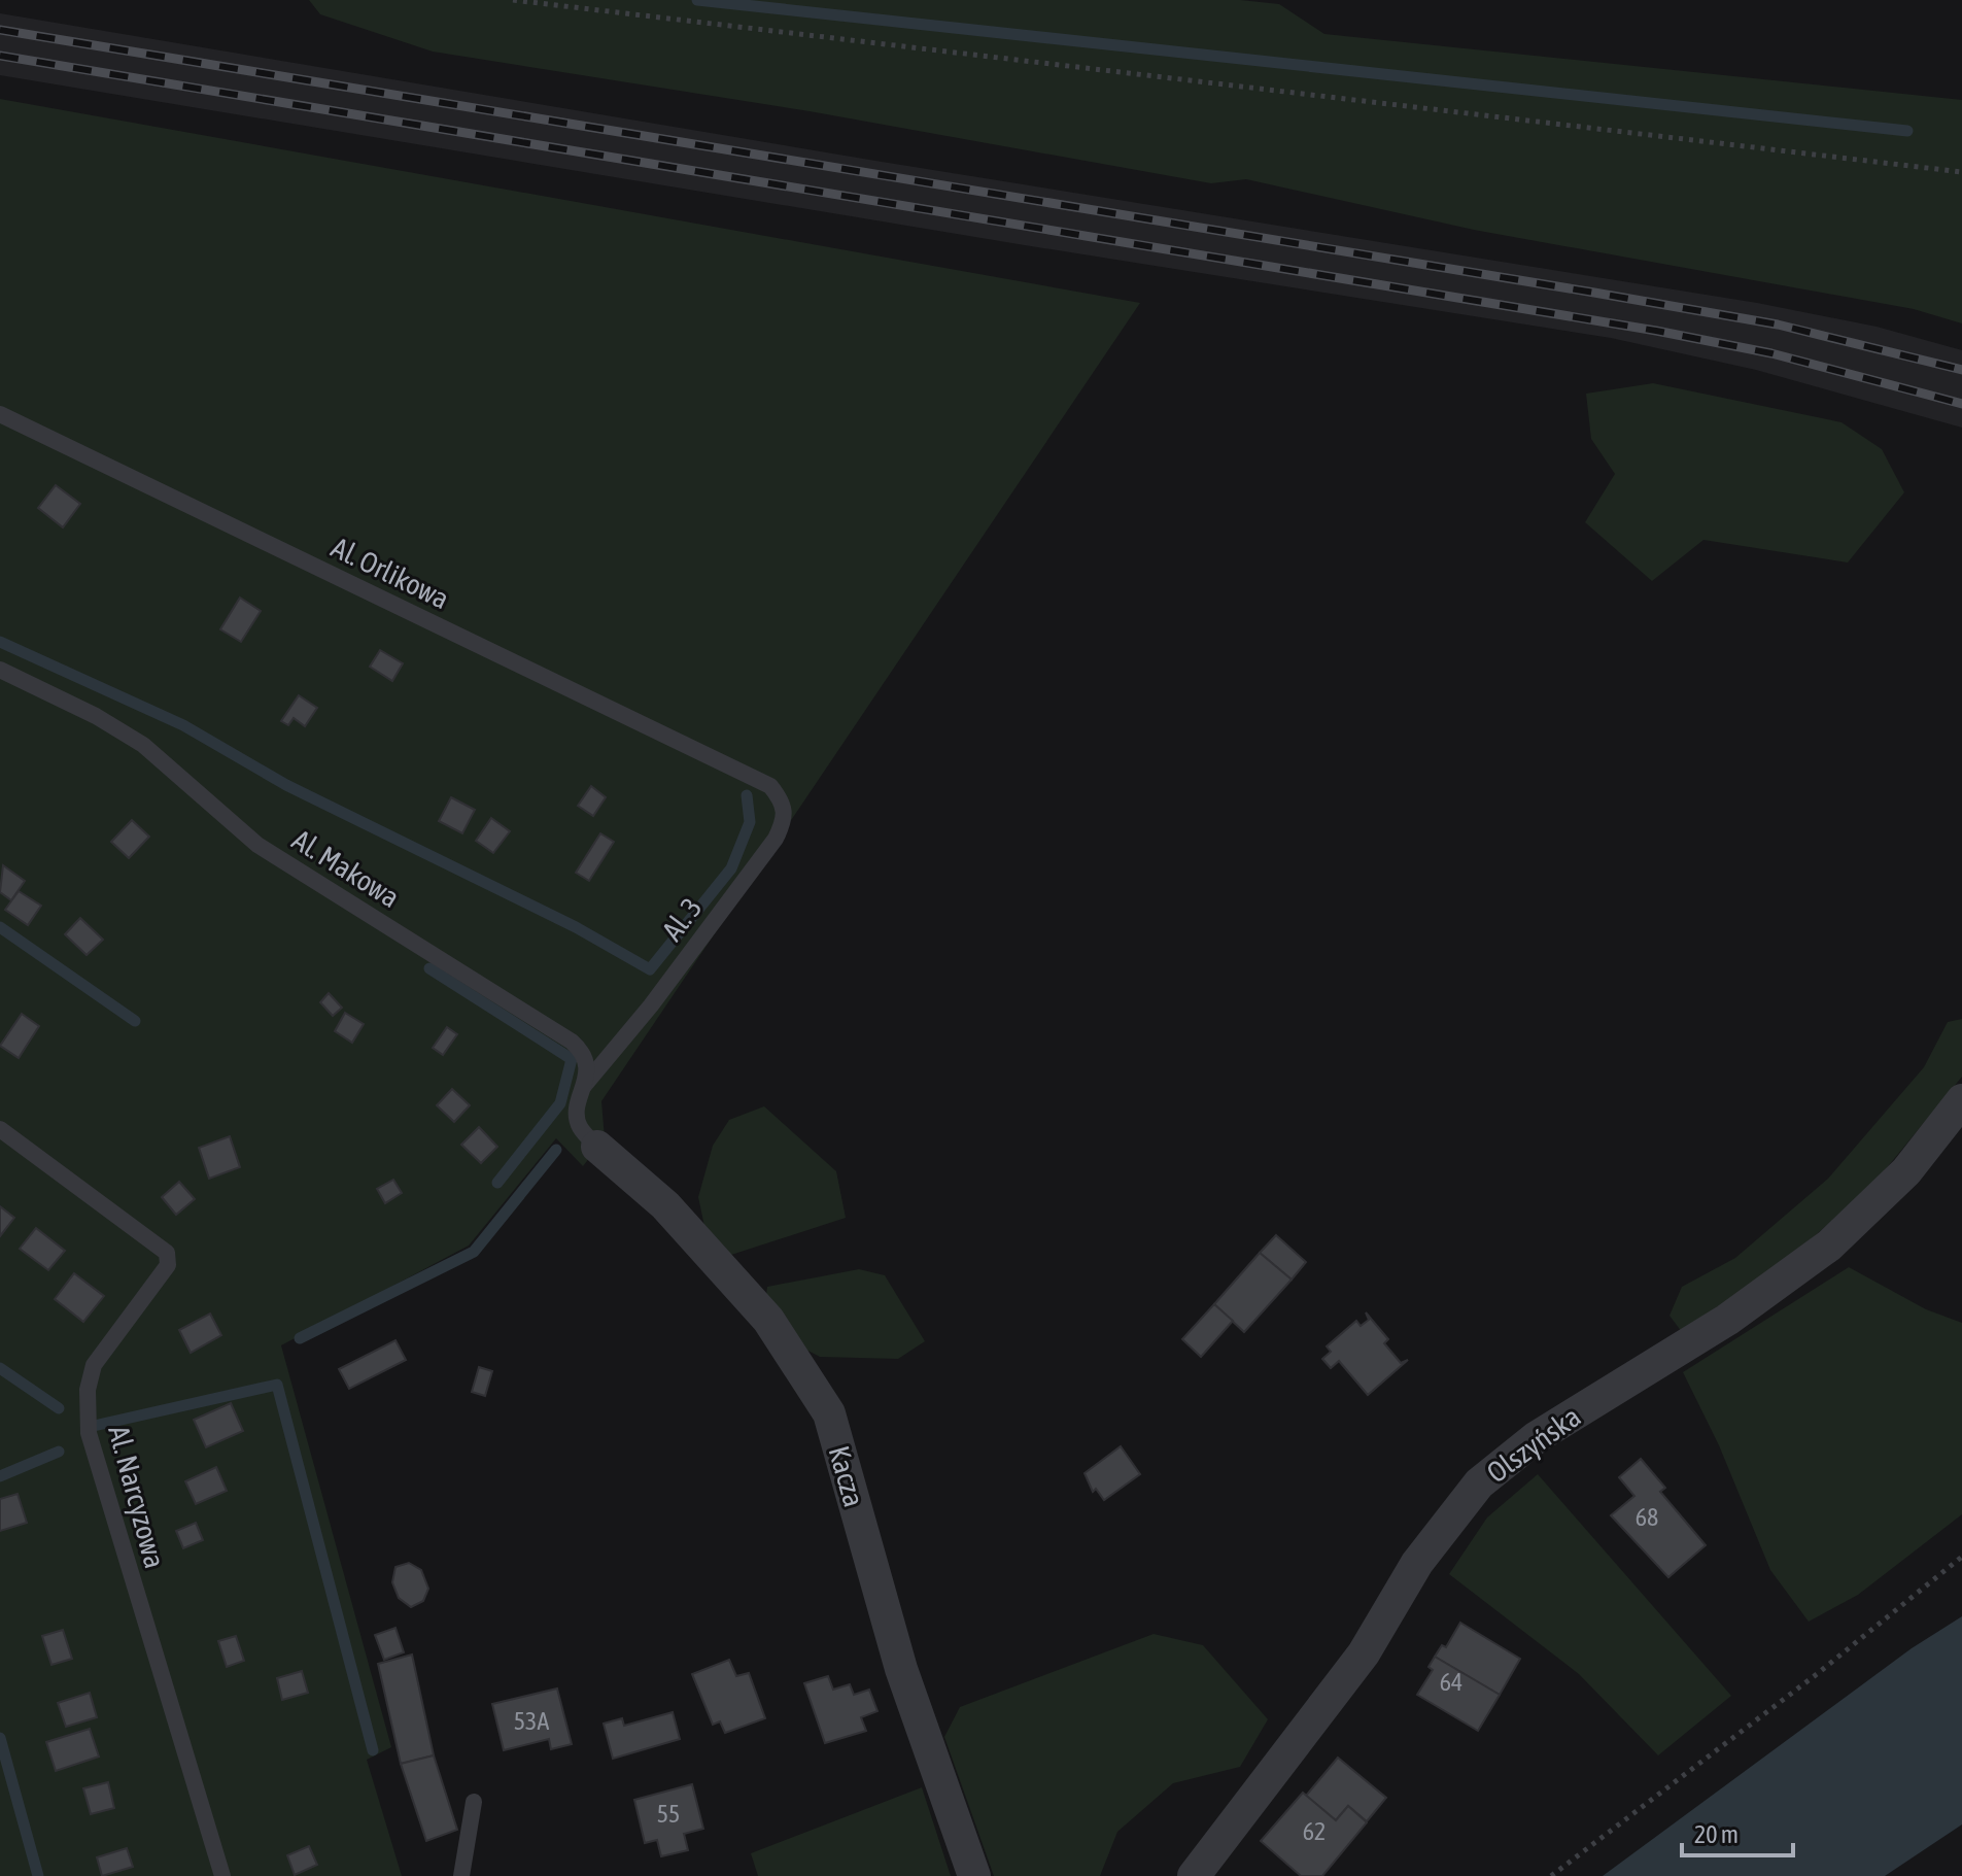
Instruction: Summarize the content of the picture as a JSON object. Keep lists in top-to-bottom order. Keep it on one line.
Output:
{"streets":{"street":["Olszyńska","Kacza"],"lane":["Al. Orlikowa","Al. Makowa","Al. 3","Al. Narcyzowa"]},"crossings":[["Al. Orlikowa","Al. 3"],["Al. Makowa","Al. 3"],["Al. Makowa","Kacza"]],"house_numbers":["68","64","53A","55","62"],"scale_bar":"20 m"}
